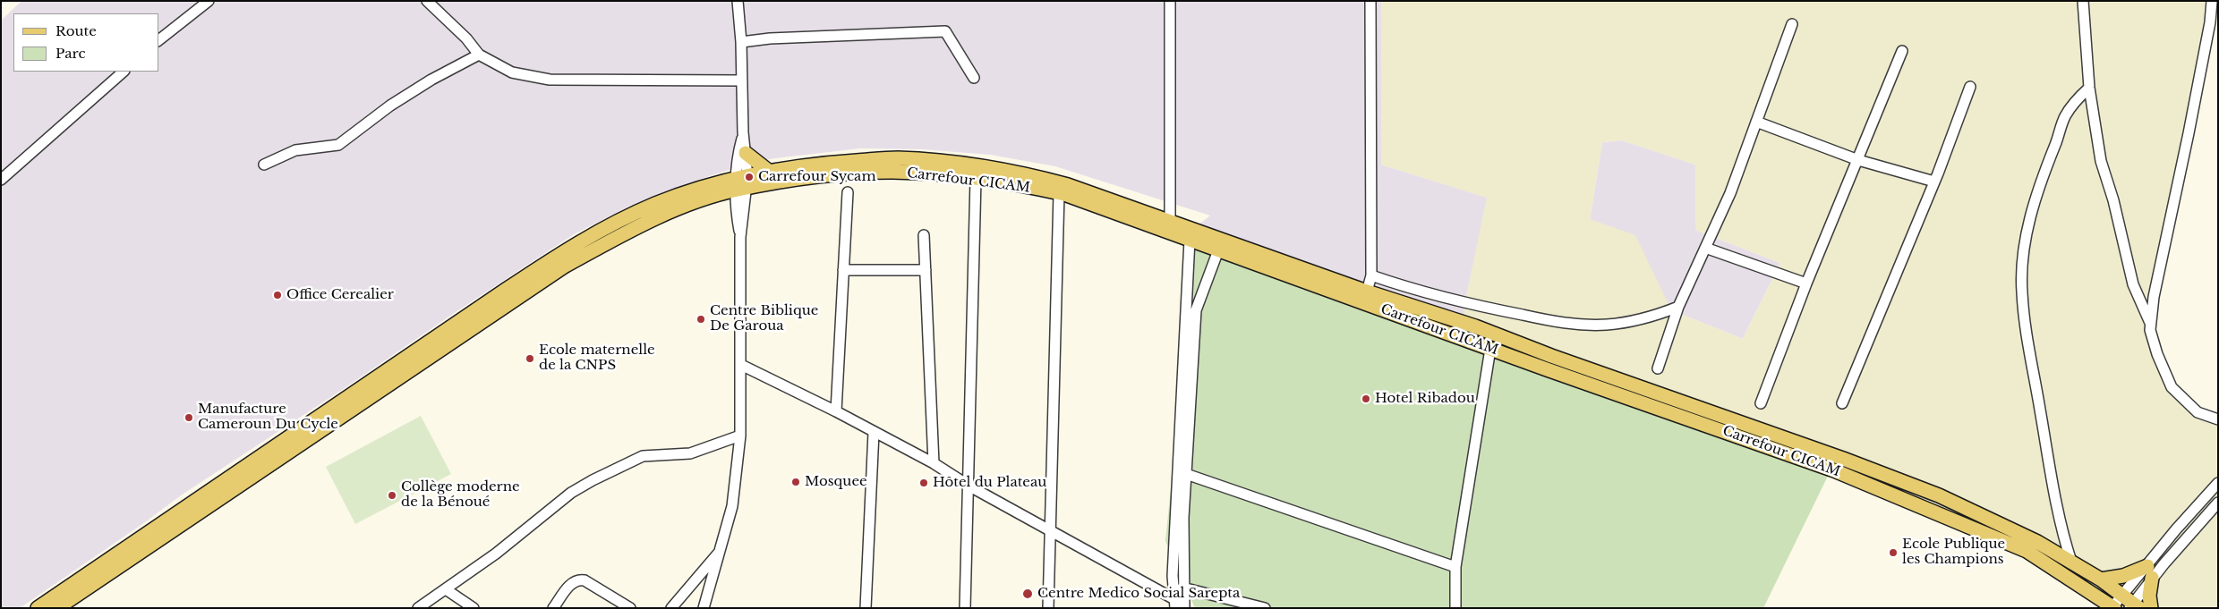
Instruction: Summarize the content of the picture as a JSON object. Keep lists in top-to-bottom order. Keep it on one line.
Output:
{"streets":{"main road":["Carrefour CICAM"]},"places":["Carrefour Sycam","Office Cerealier","Centre Biblique De Garoua","Ecole maternelle de la CNPS","Hotel Ribadou","Manufacture Cameroun Du Cycle","Mosquee","Hôtel du Plateau","Collège moderne de la Bénoué","Ecole Publique les Champions","Centre Medico Social Sarepta"],"legend":["Route","Parc"]}
